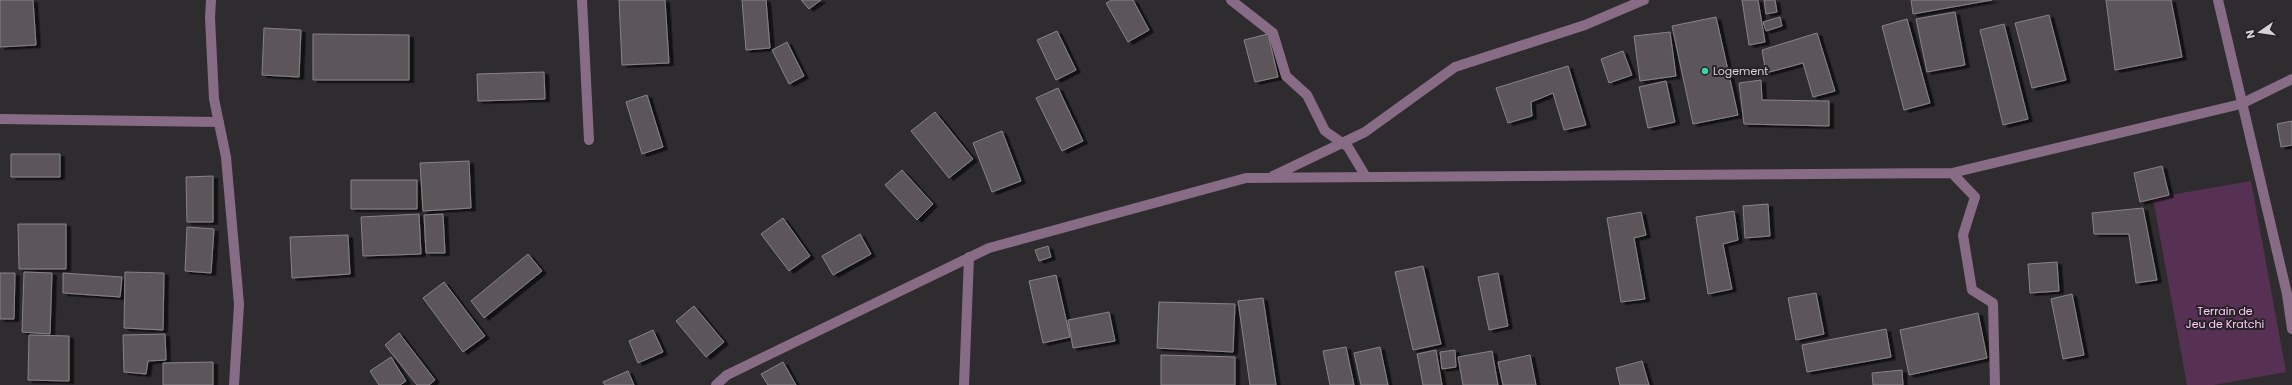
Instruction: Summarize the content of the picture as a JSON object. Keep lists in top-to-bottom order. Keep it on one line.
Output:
{"parks":["Terrain de Jeu de Kratchi"],"places":["Logement"],"north":"left"}
